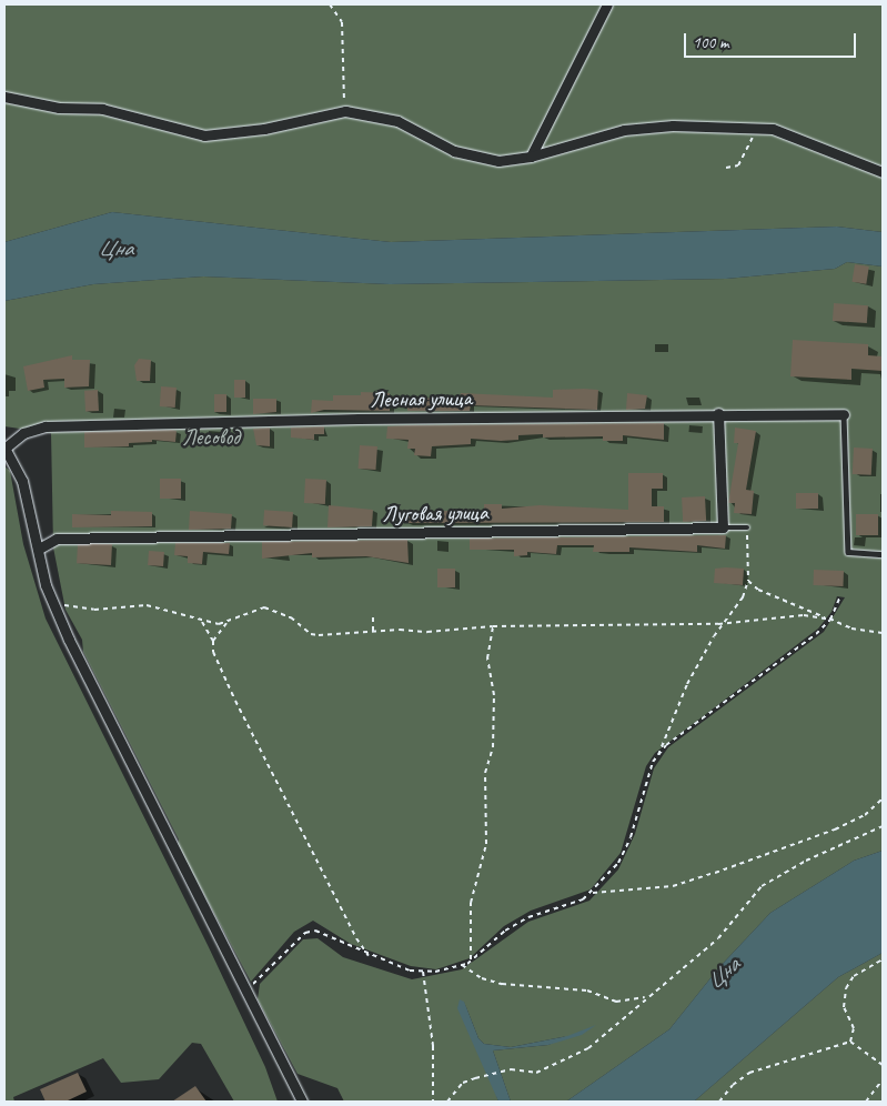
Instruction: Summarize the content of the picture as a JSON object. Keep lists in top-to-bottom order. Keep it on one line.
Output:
{"streets":{"street":["Лесная улица","Луговая улица"]},"water":["Цна"],"parks":["Лесовод"],"scale_bar":"100 m"}
